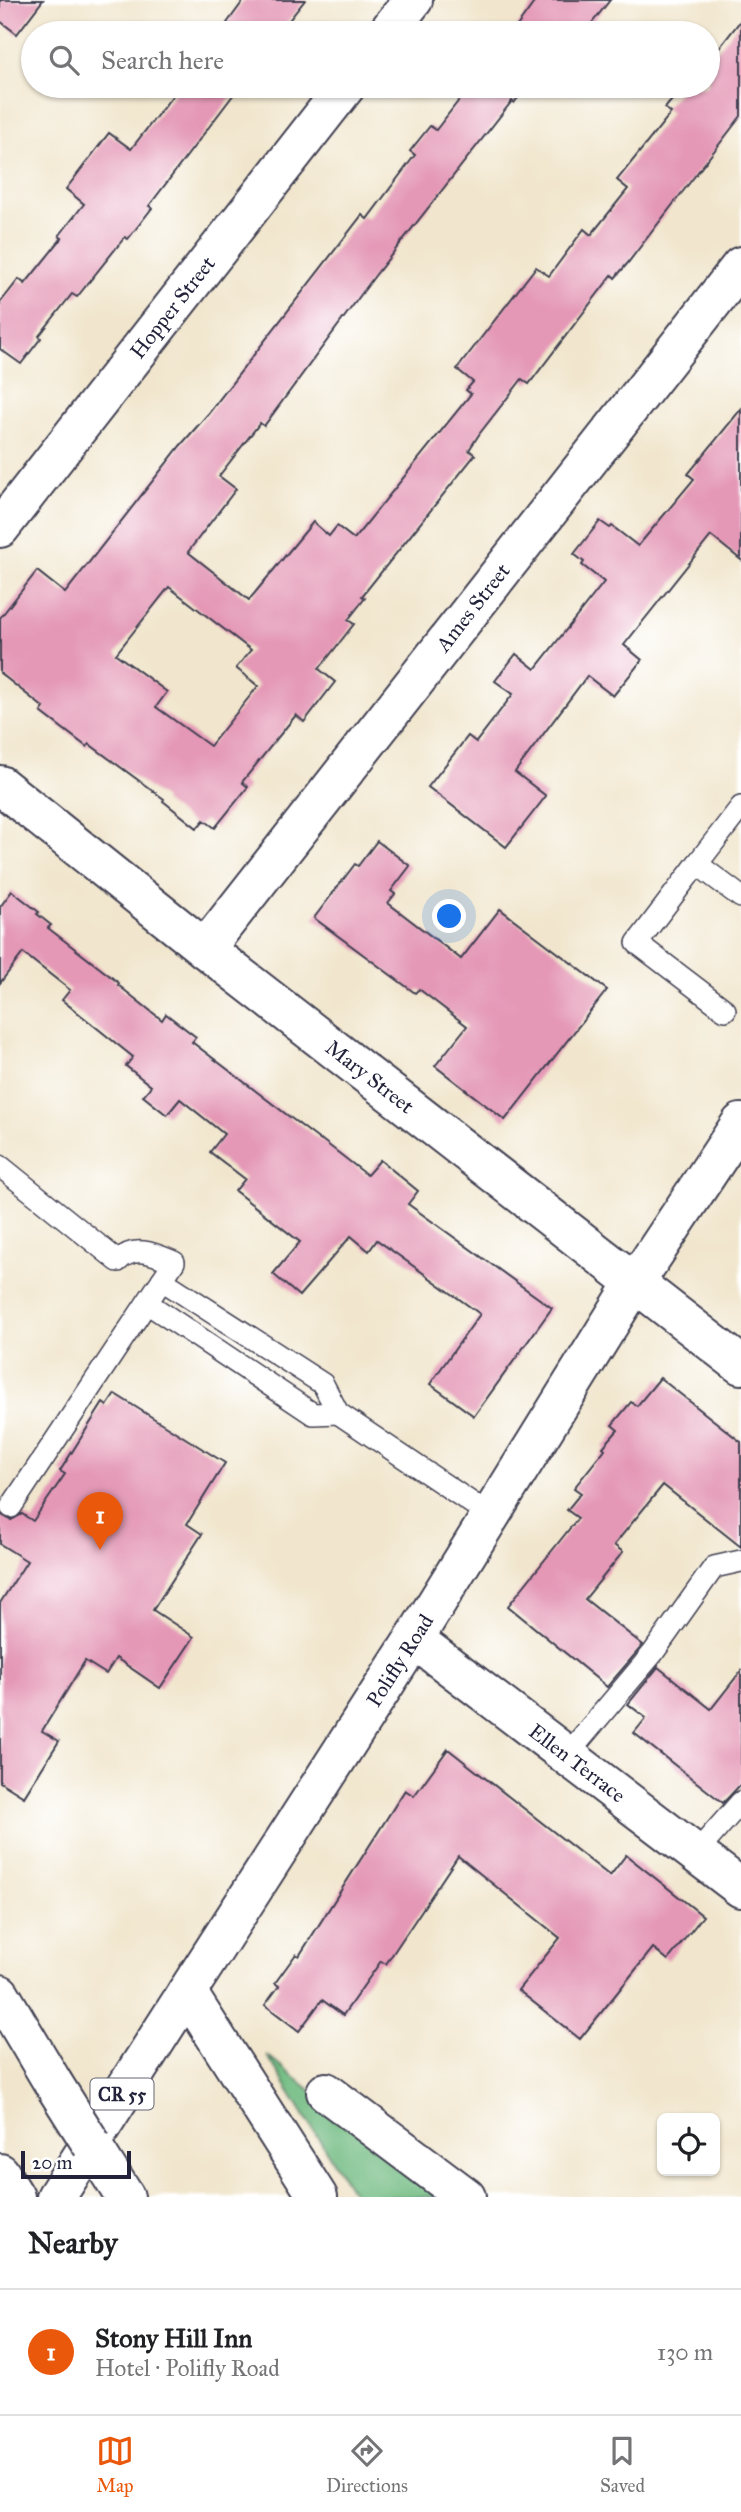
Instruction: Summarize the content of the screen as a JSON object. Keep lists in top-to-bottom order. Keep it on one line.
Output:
{"streets":{"main road":["Hopper Street","Ames Street","Mary Street","Polifly Road","Ellen Terrace","CR 55"]},"crossings":[["Ames Street","Mary Street"],["Mary Street","Polifly Road"],["Polifly Road","Ellen Terrace"]],"scale_bar":"20 m","page":{"search":"Search here","pins":"1","scale":"20 m","heading":"Nearby","list":[{"mark":"1","name":"Stony Hill Inn","note":"Hotel · Polifly Road","value":"130 m"}],"nav":["Map","Directions","Saved"]}}
